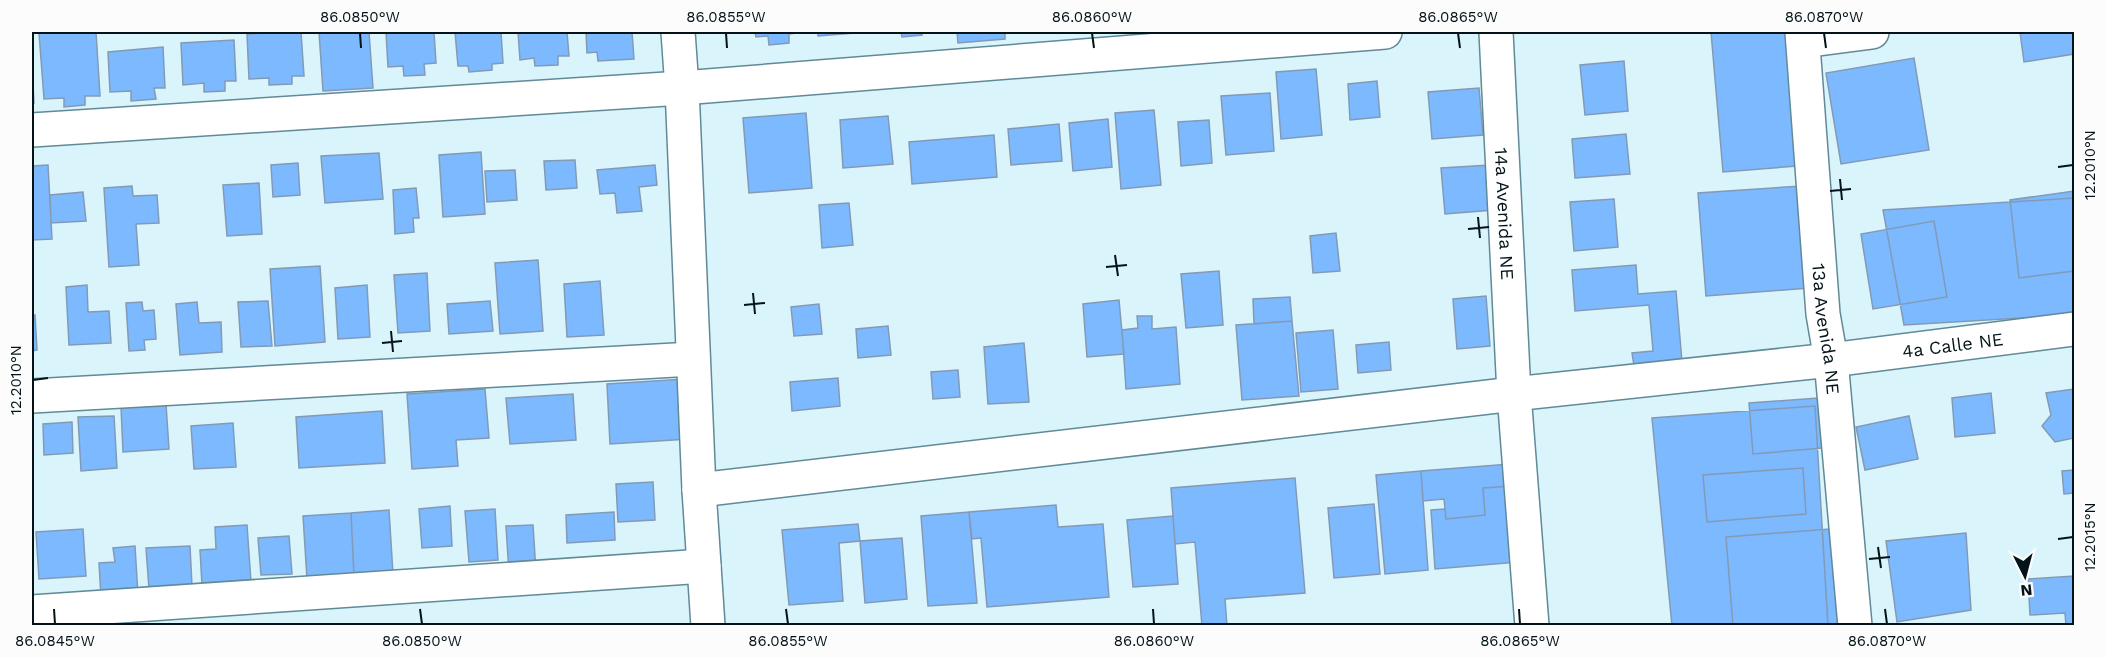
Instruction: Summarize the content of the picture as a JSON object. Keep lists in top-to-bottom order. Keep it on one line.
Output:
{"streets":{"street":["14a Avenida NE","13a Avenida NE","4a Calle NE"]},"crossings":[["14a Avenida NE","4a Calle NE"],["13a Avenida NE","4a Calle NE"]],"north":"bottom","coordinates":["86.0850°W","86.0855°W","86.0860°W","86.0865°W","86.0870°W","12.2010°N","12.2015°N","86.0845°W"]}
